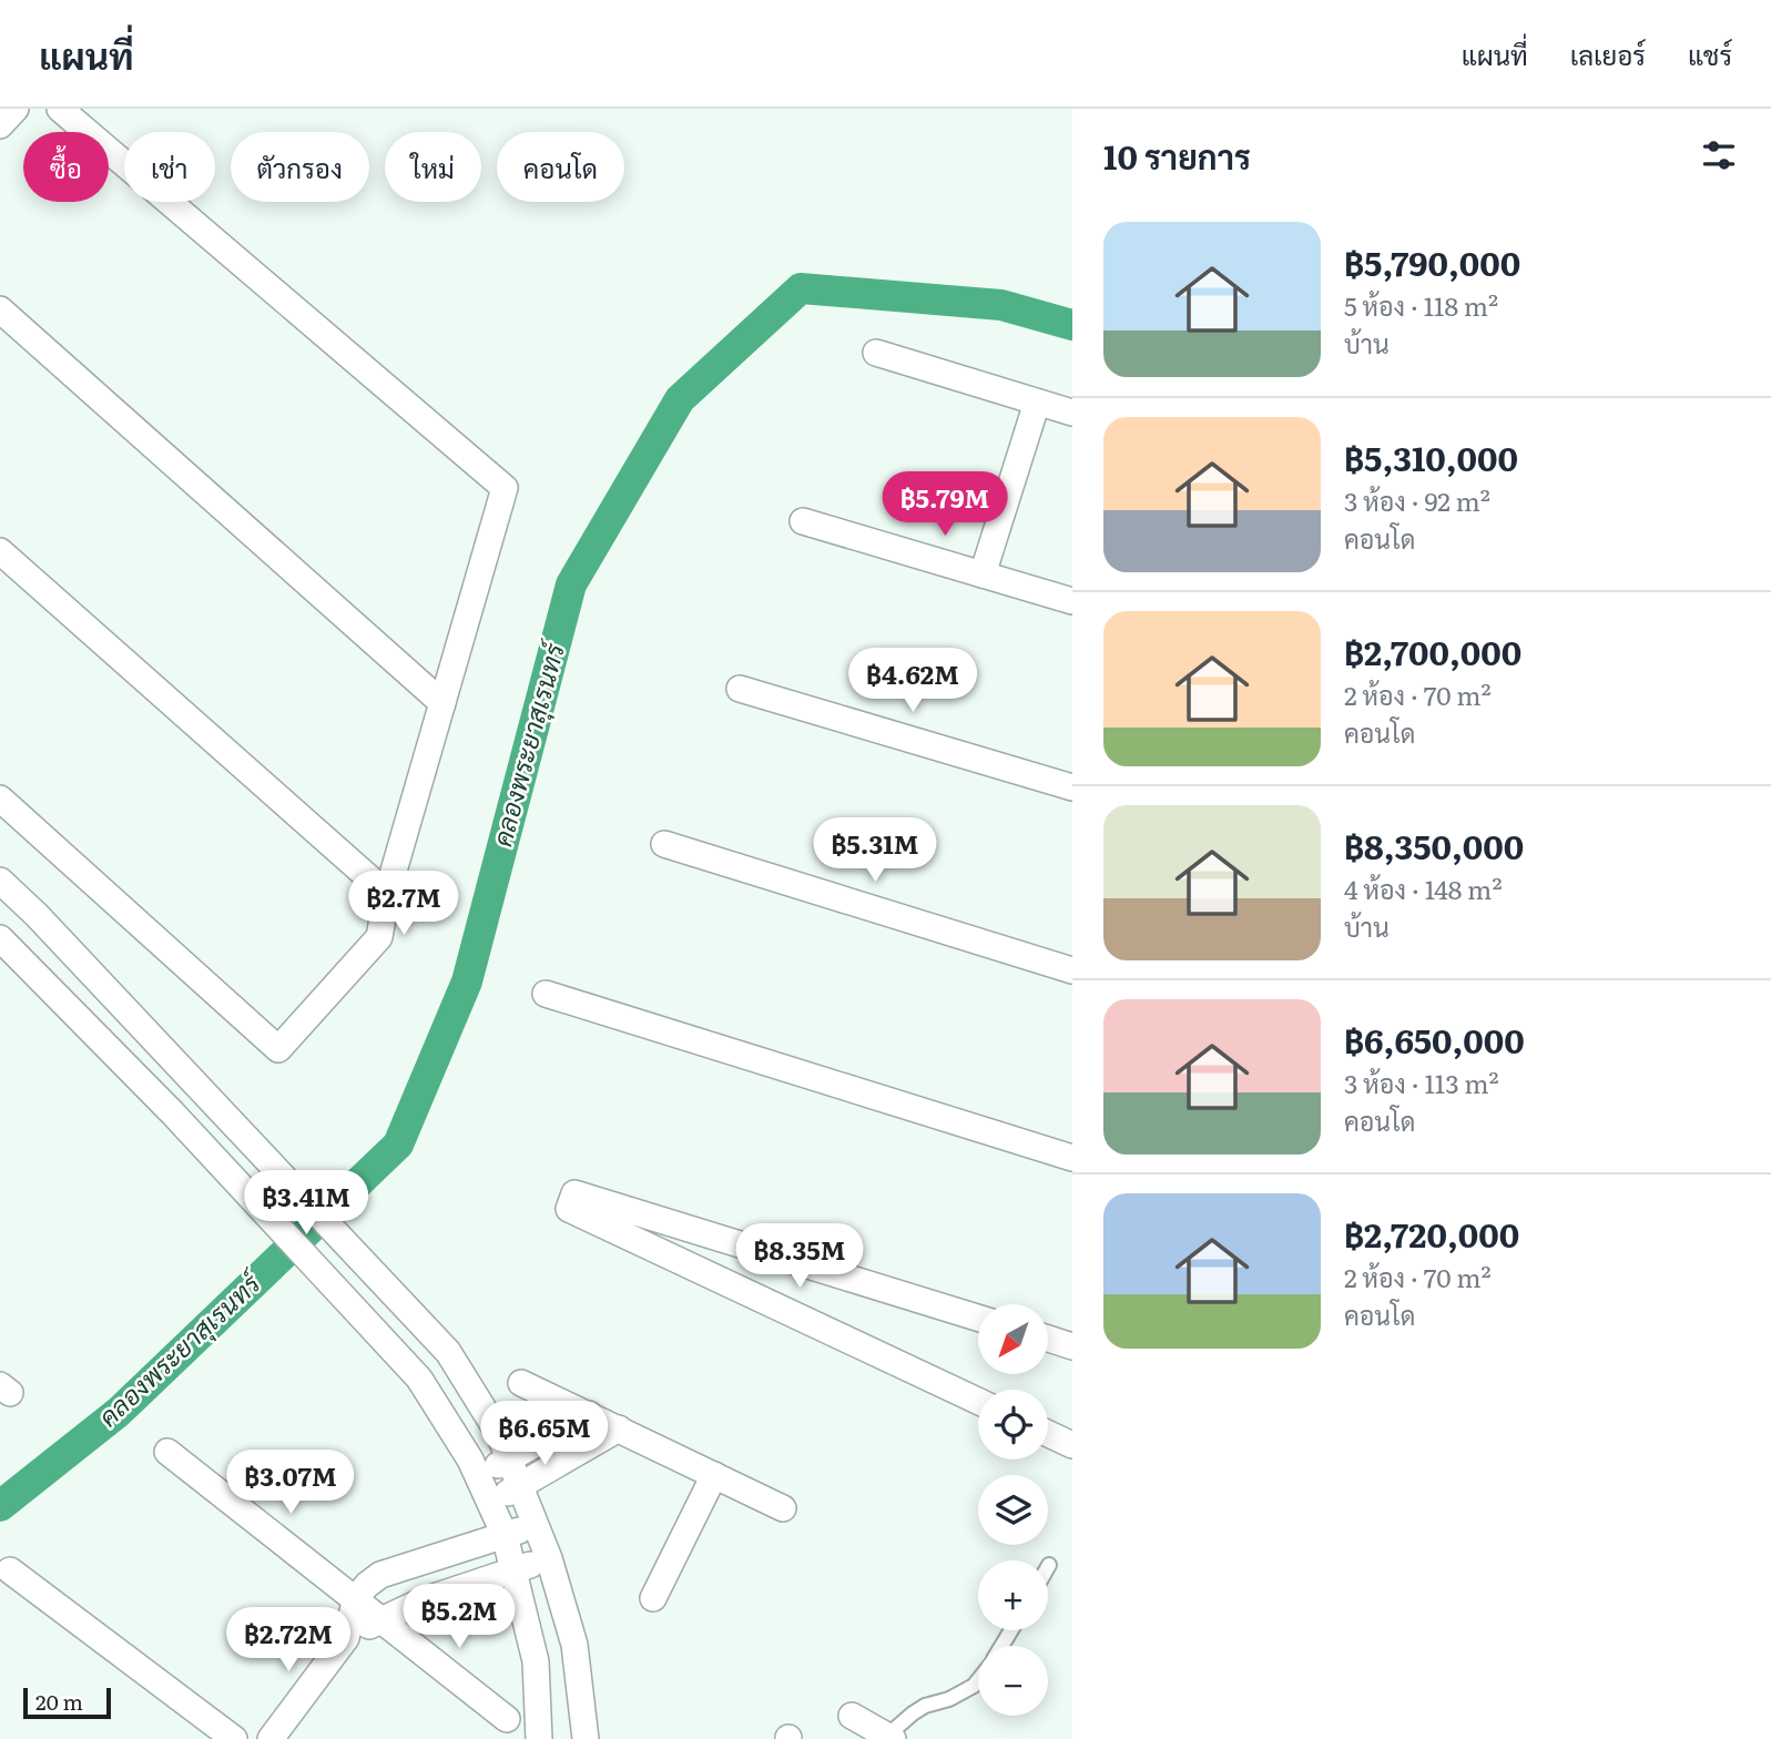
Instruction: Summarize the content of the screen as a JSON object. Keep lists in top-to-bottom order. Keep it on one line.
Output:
{"water":["คลองพระยาสุเรนทร์"],"scale_bar":"20 m","north":"bottom left","page":{"header":"แผนที่","nav":["แผนที่","เลเยอร์","แชร์"],"heading":"10 รายการ","chip":["ซื้อ","เช่า","ตัวกรอง","ใหม่","คอนโด"],"list":[{"name":"฿5,790,000","note":"5 ห้อง · 118 m² · บ้าน"},{"name":"฿5,310,000","note":"3 ห้อง · 92 m² · คอนโด"},{"name":"฿2,700,000","note":"2 ห้อง · 70 m² · คอนโด"},{"name":"฿8,350,000","note":"4 ห้อง · 148 m² · บ้าน"},{"name":"฿6,650,000","note":"3 ห้อง · 113 m² · คอนโด"},{"name":"฿2,720,000","note":"2 ห้อง · 70 m² · คอนโด"}],"price":["฿5.79M","฿4.62M","฿5.31M","฿2.7M","฿3.41M","฿8.35M","฿6.65M","฿3.07M","฿5.2M","฿2.72M"],"map_buttons":["+","−"],"scale":"20 m"}}
